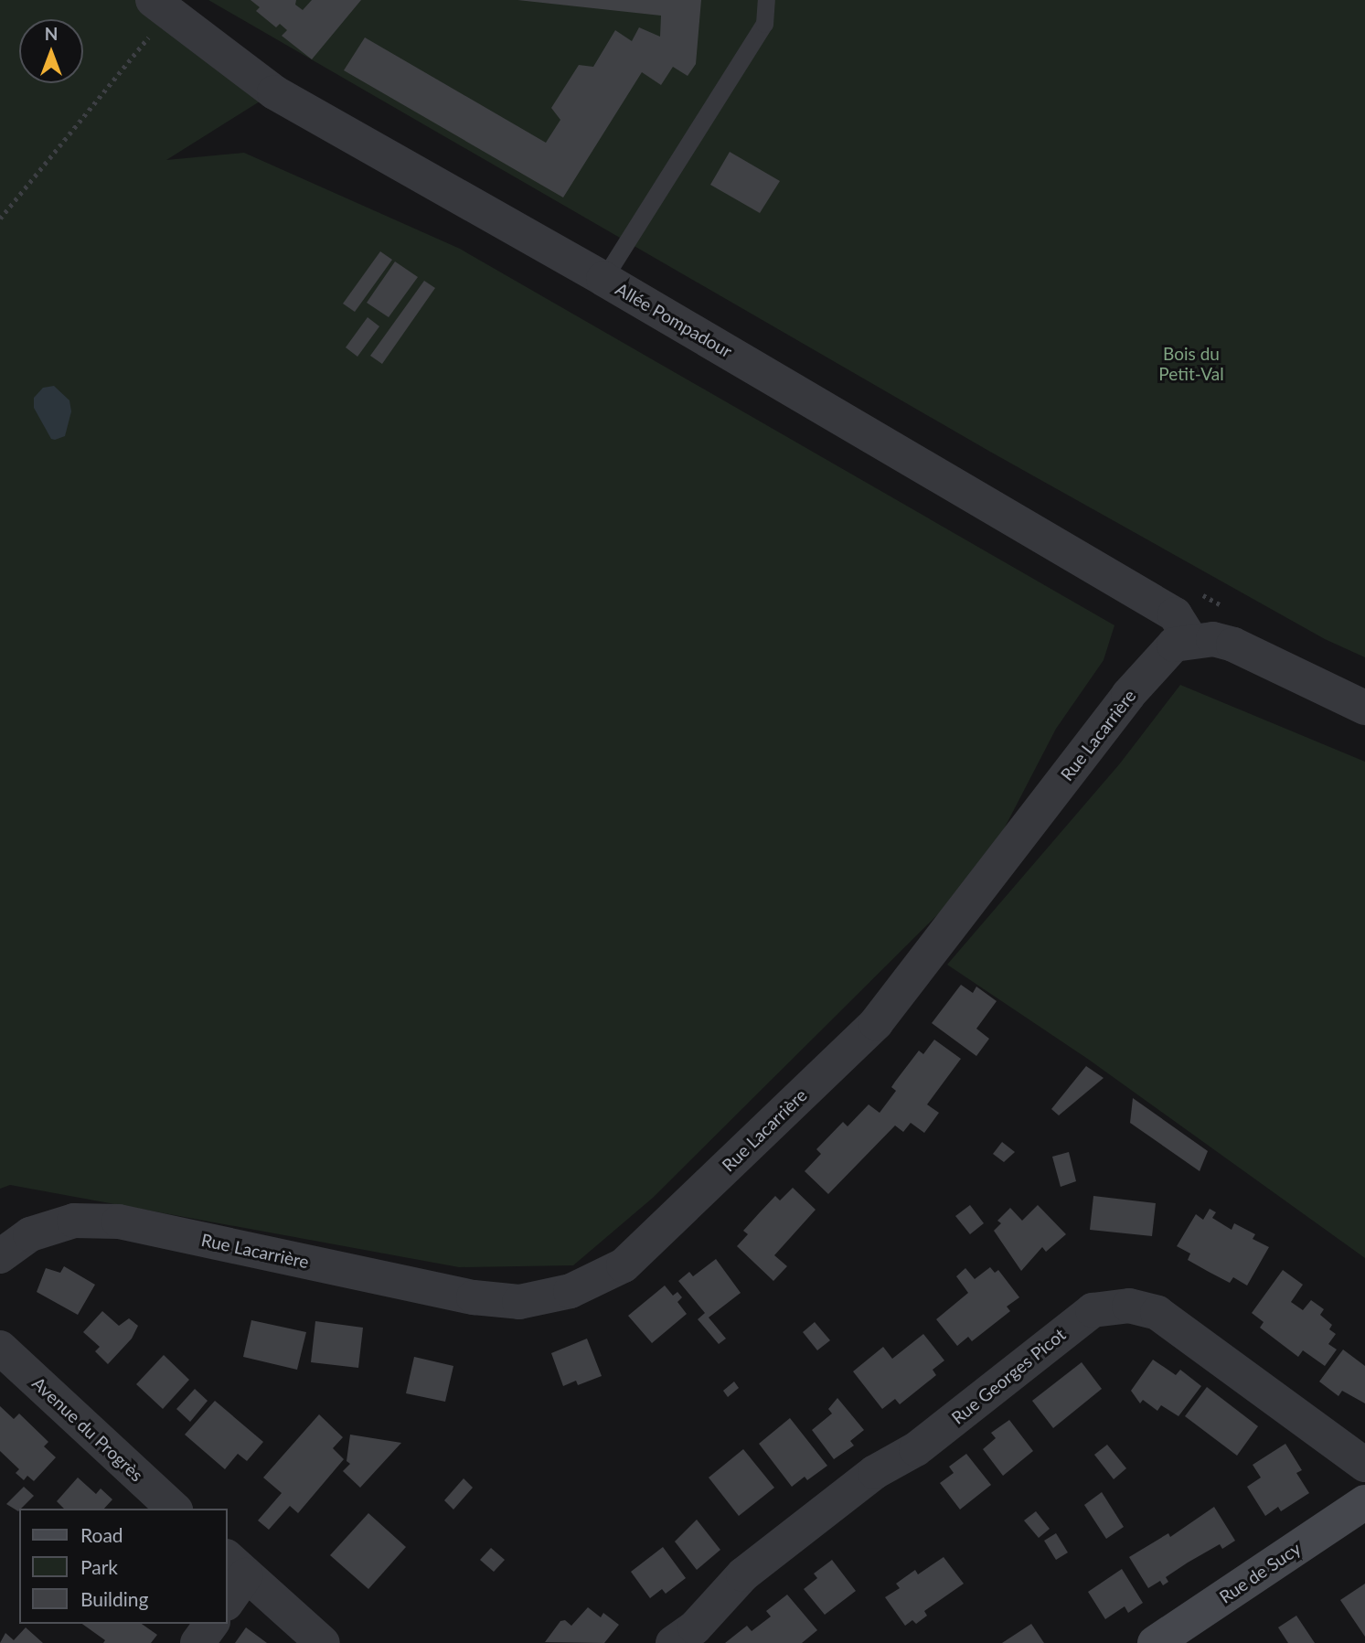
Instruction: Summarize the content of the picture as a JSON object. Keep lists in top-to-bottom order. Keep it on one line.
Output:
{"streets":{"main road":["Rue de Sucy"],"street":["Allée Pompadour","Rue Lacarrière","Rue Georges Picot","Avenue du Progrès"]},"crossings":[["Allée Pompadour","Rue Lacarrière"]],"parks":["Bois du Petit-Val"],"legend":["Road","Park","Building"],"north":"top"}
